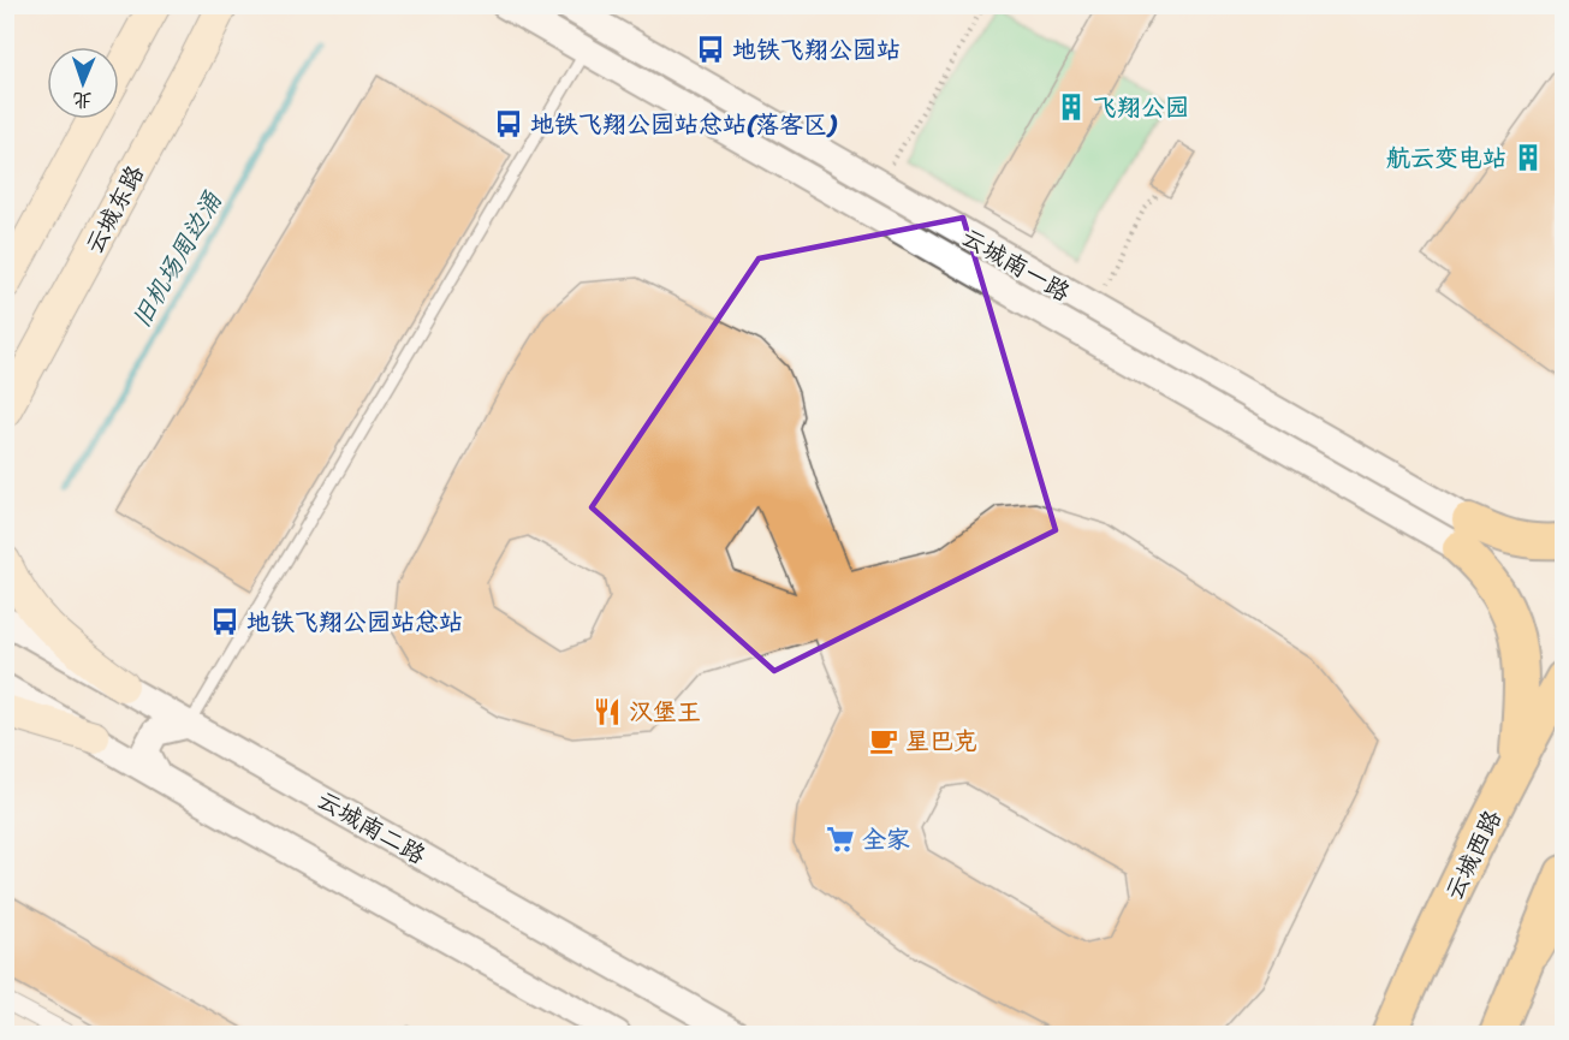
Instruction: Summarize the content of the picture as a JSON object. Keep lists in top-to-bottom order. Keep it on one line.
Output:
{"streets":{"main road":["云城东路","云城西路"],"street":["云城南一路","云城南二路"]},"water":["旧机场周边涌"],"places":{"bus stop":["地铁飞翔公园站","地铁飞翔公园站总站(落客区)","地铁飞翔公园站总站"],"building":["飞翔公园","航云变电站"],"restaurant":["汉堡王"],"cafe":["星巴克"],"supermarket":["全家"]},"north":"bottom"}
